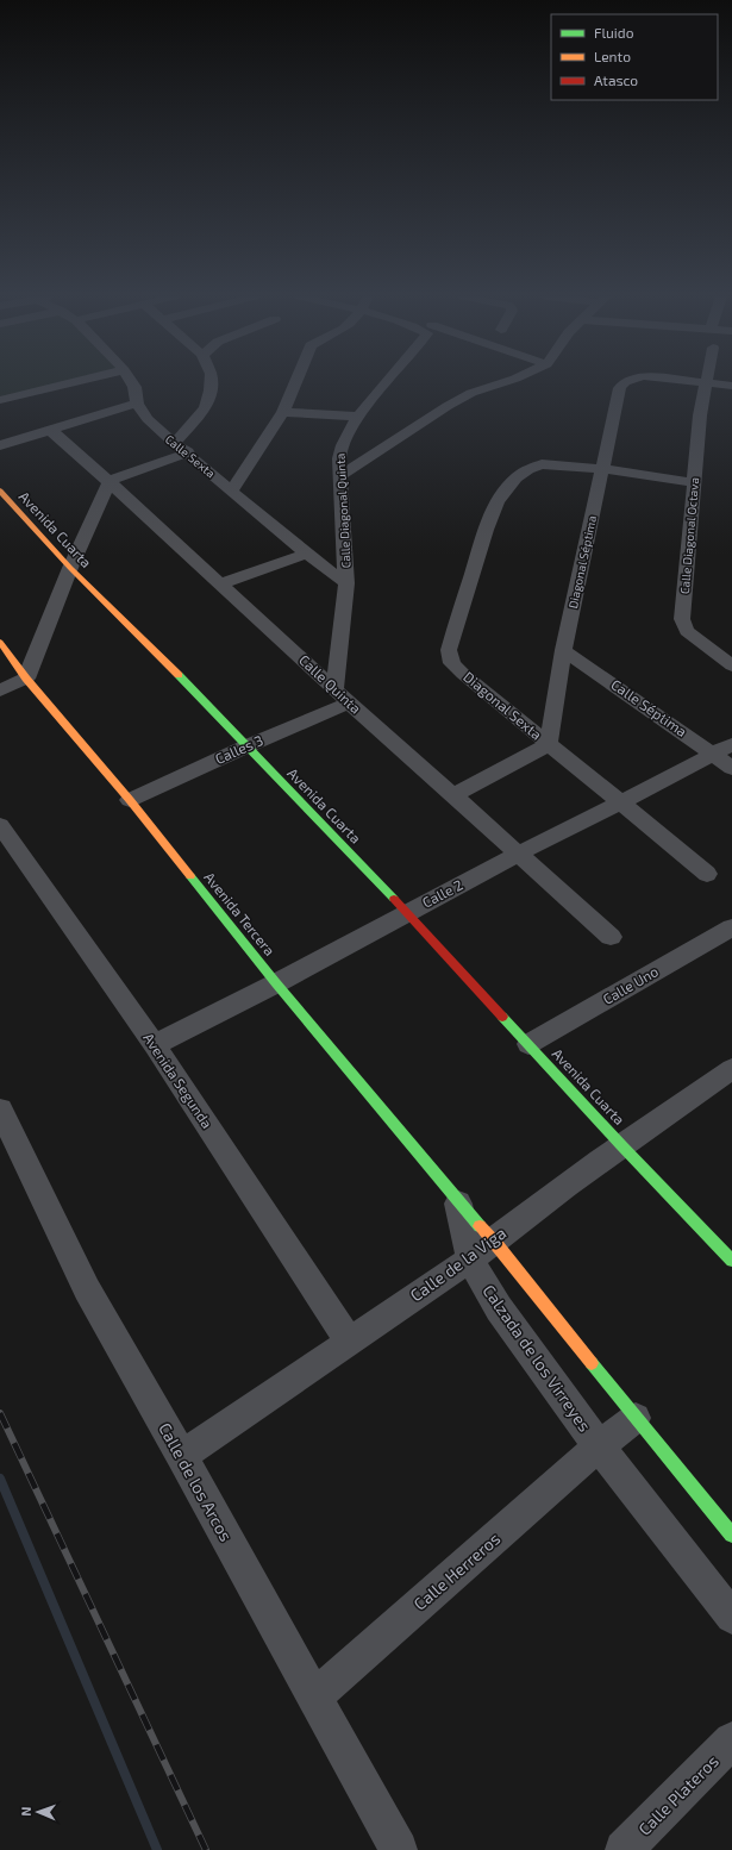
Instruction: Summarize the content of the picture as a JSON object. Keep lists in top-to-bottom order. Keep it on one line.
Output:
{"streets":{"street":["Calle Sexta","Calle Diagonal Quinta","Avenida Cuarta","Calle Diagonal Octava","Diagonal Séptima","Calle Quinta","Diagonal Sexta","Calle Séptima","Calles 3","Calle 2","Avenida Tercera","Calle Uno","Avenida Segunda","Calle de la Viga","Calzada de los Virreyes","Calle de los Arcos","Calle Herreros","Calle Plateros"]},"crossings":[["Calle Sexta","Calle Diagonal Quinta"],["Calle Diagonal Quinta","Calle Quinta"],["Avenida Cuarta","Calles 3"],["Avenida Cuarta","Calle 2"],["Avenida Cuarta","Calle Uno"],["Avenida Cuarta","Calle de la Viga"],["Calle Diagonal Octava","Diagonal Séptima"],["Diagonal Séptima","Diagonal Sexta"],["Diagonal Séptima","Calle Séptima"],["Calle Quinta","Calles 3"],["Calle Quinta","Calle 2"],["Diagonal Sexta","Calle 2"],["Calle Séptima","Calle 2"],["Calles 3","Avenida Tercera"],["Calle 2","Avenida Tercera"],["Calle 2","Avenida Segunda"],["Avenida Tercera","Calzada de los Virreyes"],["Avenida Segunda","Calle de la Viga"],["Calle de la Viga","Calzada de los Virreyes"],["Calle de la Viga","Calle de los Arcos"],["Calzada de los Virreyes","Calle Herreros"],["Calle de los Arcos","Calle Herreros"]],"legend":["Fluido","Lento","Atasco"],"north":"left"}
